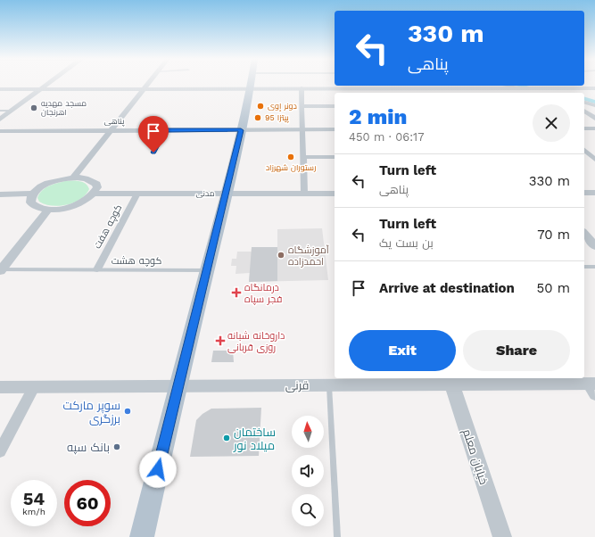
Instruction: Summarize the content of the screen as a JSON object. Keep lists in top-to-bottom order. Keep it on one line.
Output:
{"streets":{"street":["پناهی","مدنی","کوچه هفت","قرنی","خیابان معلم"],"lane":["کوچه هشت"]},"crossings":[["مدنی","کوچه هفت"],["کوچه هفت","کوچه هشت"],["قرنی","خیابان معلم"]],"places":{"other":["دونر إوی","مسجد مهدیه اهرنجان","پیتزا 95","رستوران شهرزاد","آموزشگاه احمدزاده","سوپر مارکت برزگری","ساختمان میلاد نور","بانک سپه"],"health":["درمانگاه فجر سپاه","داروخانه شبانه روزی قربانی"]},"north":"top","page":{"turn":["330 m","پناهی"],"heading":["2 min","450 m · 06:17"],"list":[{"name":"Turn left","note":"پناهی","value":"330 m"},{"name":"Turn left","note":"بن بست یک","value":"70 m"},{"name":"Arrive at destination","value":"50 m"}],"buttons":["Exit","Share"],"speed":"54 km/h","limit":"60"}}
